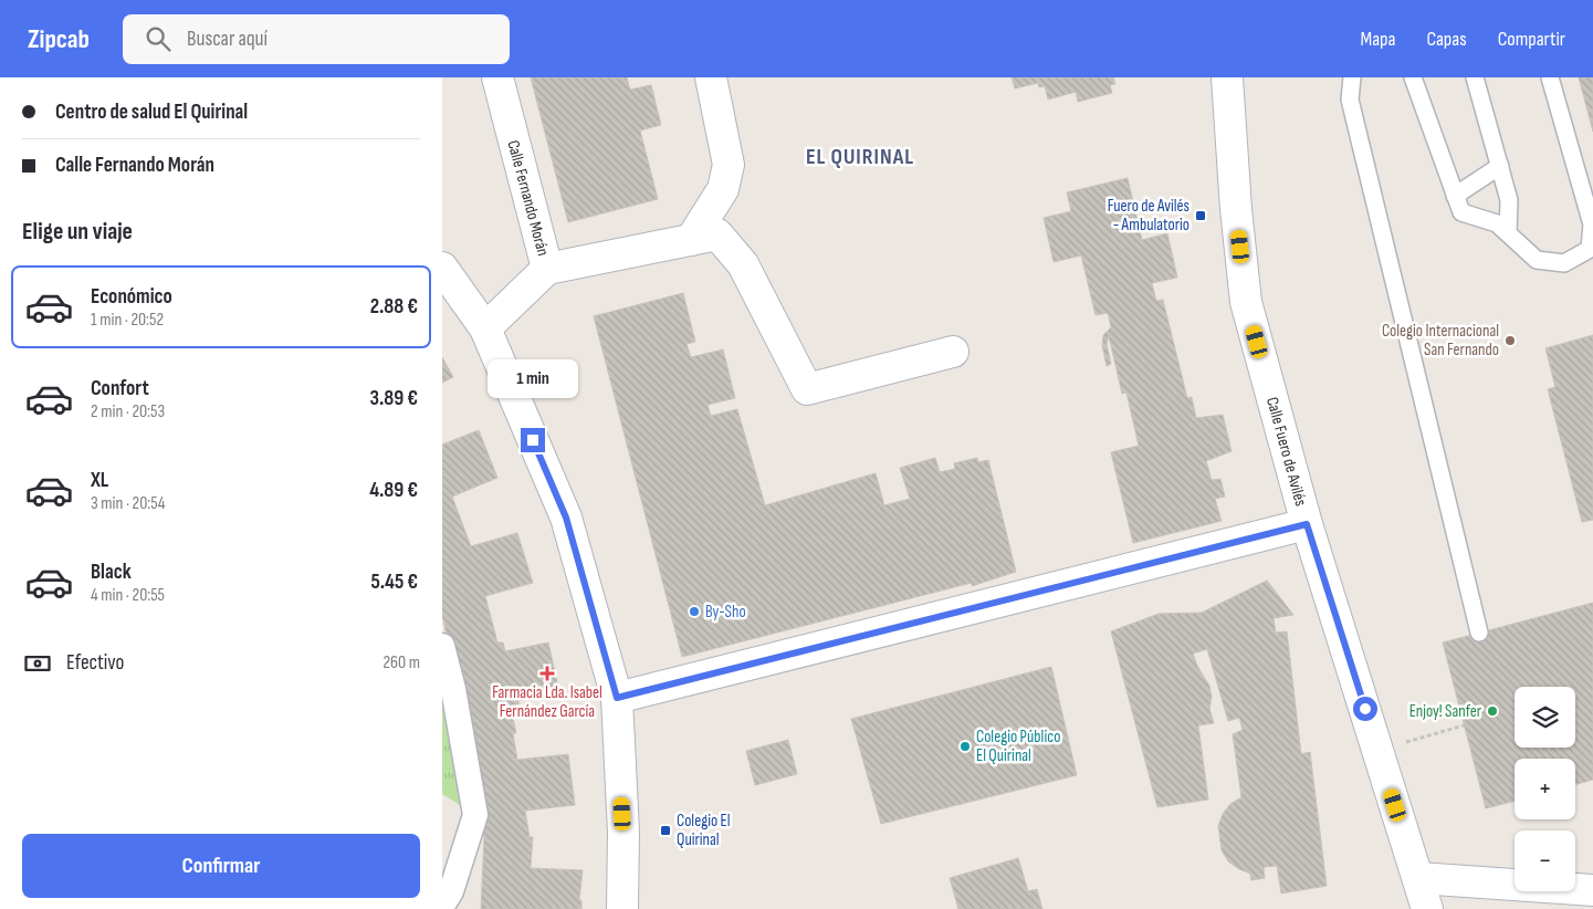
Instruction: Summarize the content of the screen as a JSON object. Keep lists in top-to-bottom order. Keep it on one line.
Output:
{"streets":{"street":["Calle Fernando Morán","Calle Fuero de Avilés"]},"districts":["EL QUIRINAL"],"places":{"transit":["Fuero de Avilés - Ambulatorio","Colegio El Quirinal"],"other":["Colegio Internacional San Fernando","By-Sho","Enjoy! Sanfer","Colegio Público El Quirinal"],"health":["Farmacia Lda. Isabel Fernández García"]},"page":{"header":"Zipcab","search":"Buscar aquí","nav":["Mapa","Capas","Compartir"],"banner":["Centro de salud El Quirinal","Calle Fernando Morán"],"heading":"Elige un viaje","list":[{"name":"Económico","note":"1 min · 20:52","value":"2.88 €"},{"name":"Confort","note":"2 min · 20:53","value":"3.89 €"},{"name":"XL","note":"3 min · 20:54","value":"4.89 €"},{"name":"Black","note":"4 min · 20:55","value":"5.45 €"}],"bubble":"1 min","pay":["Efectivo","260 m"],"map_buttons":["+","−"],"buttons":"Confirmar"}}
